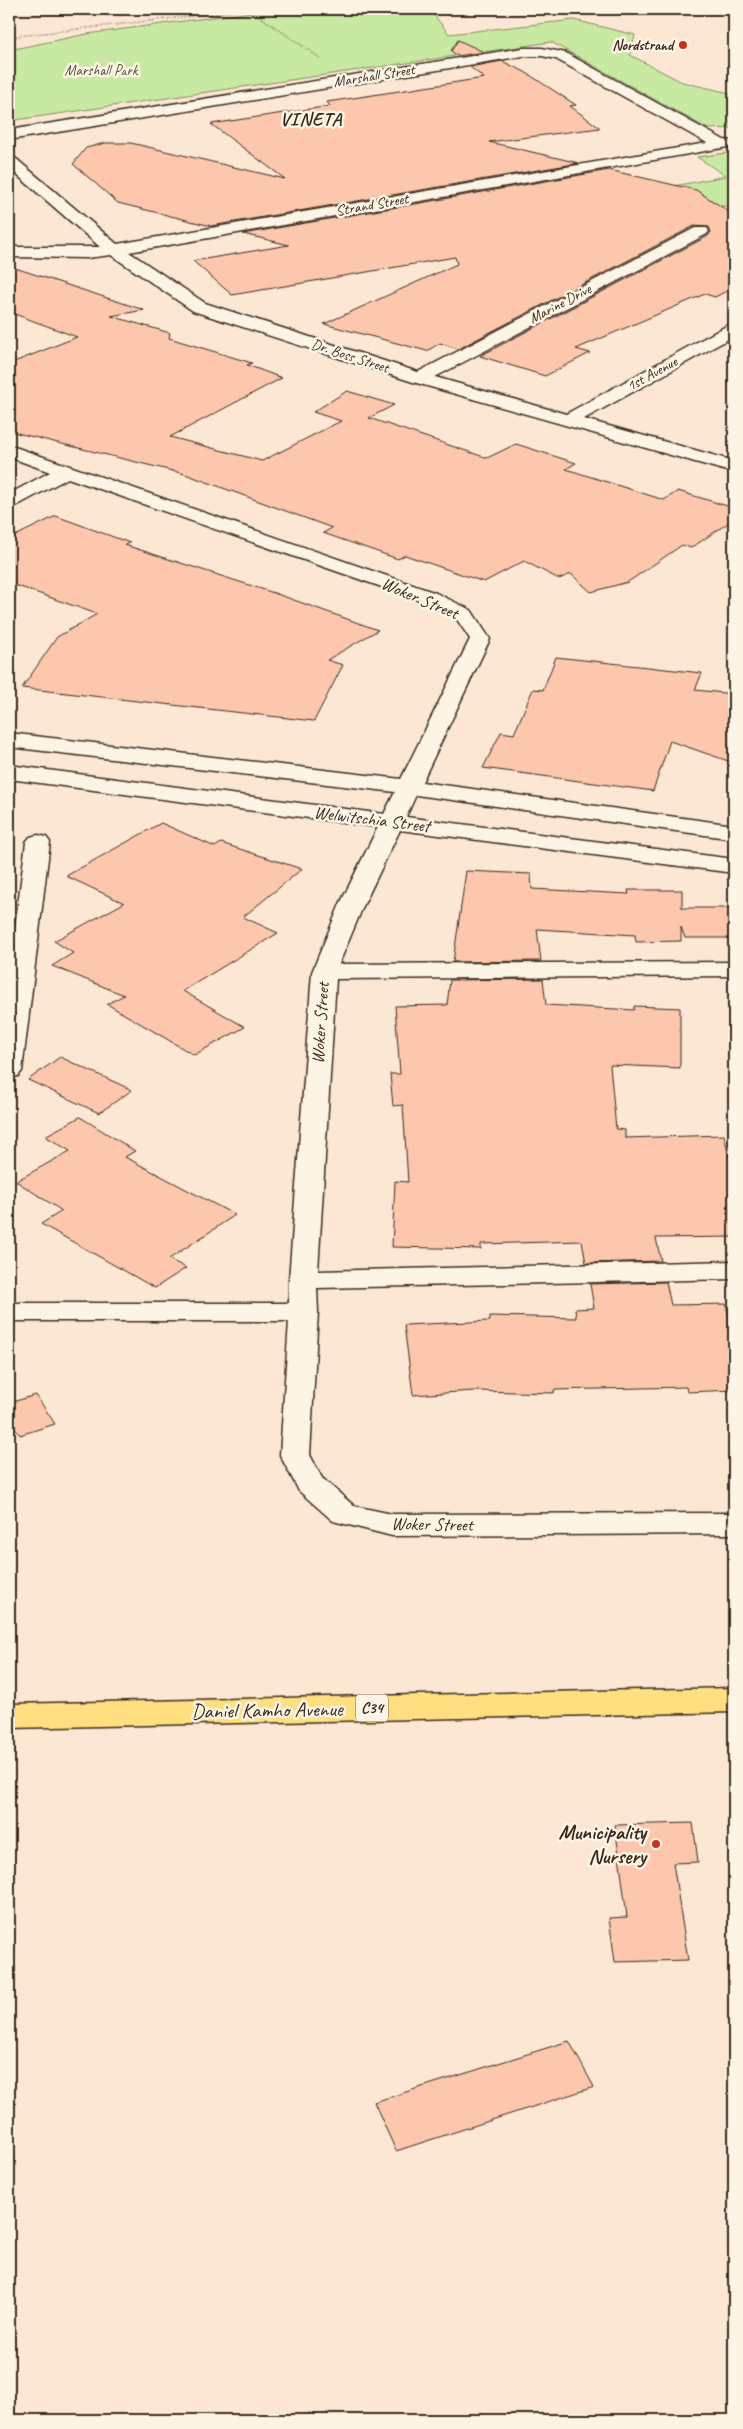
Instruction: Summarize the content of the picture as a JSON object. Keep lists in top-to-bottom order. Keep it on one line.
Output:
{"streets":{"main road":["C34","Daniel Kamho Avenue"],"street":["Marshall Street","Strand Street","Marine Drive","Dr. Boss Street","1st Avenue","Woker Street","Welwitschia Street"]},"crossings":[["Marshall Street","Strand Street"],["Strand Street","Dr. Boss Street"],["Marine Drive","Dr. Boss Street"],["Dr. Boss Street","1st Avenue"],["Woker Street","Welwitschia Street"]],"districts":["VINETA"],"parks":["Marshall Park"],"places":["Nordstrand","Municipality Nursery"]}
